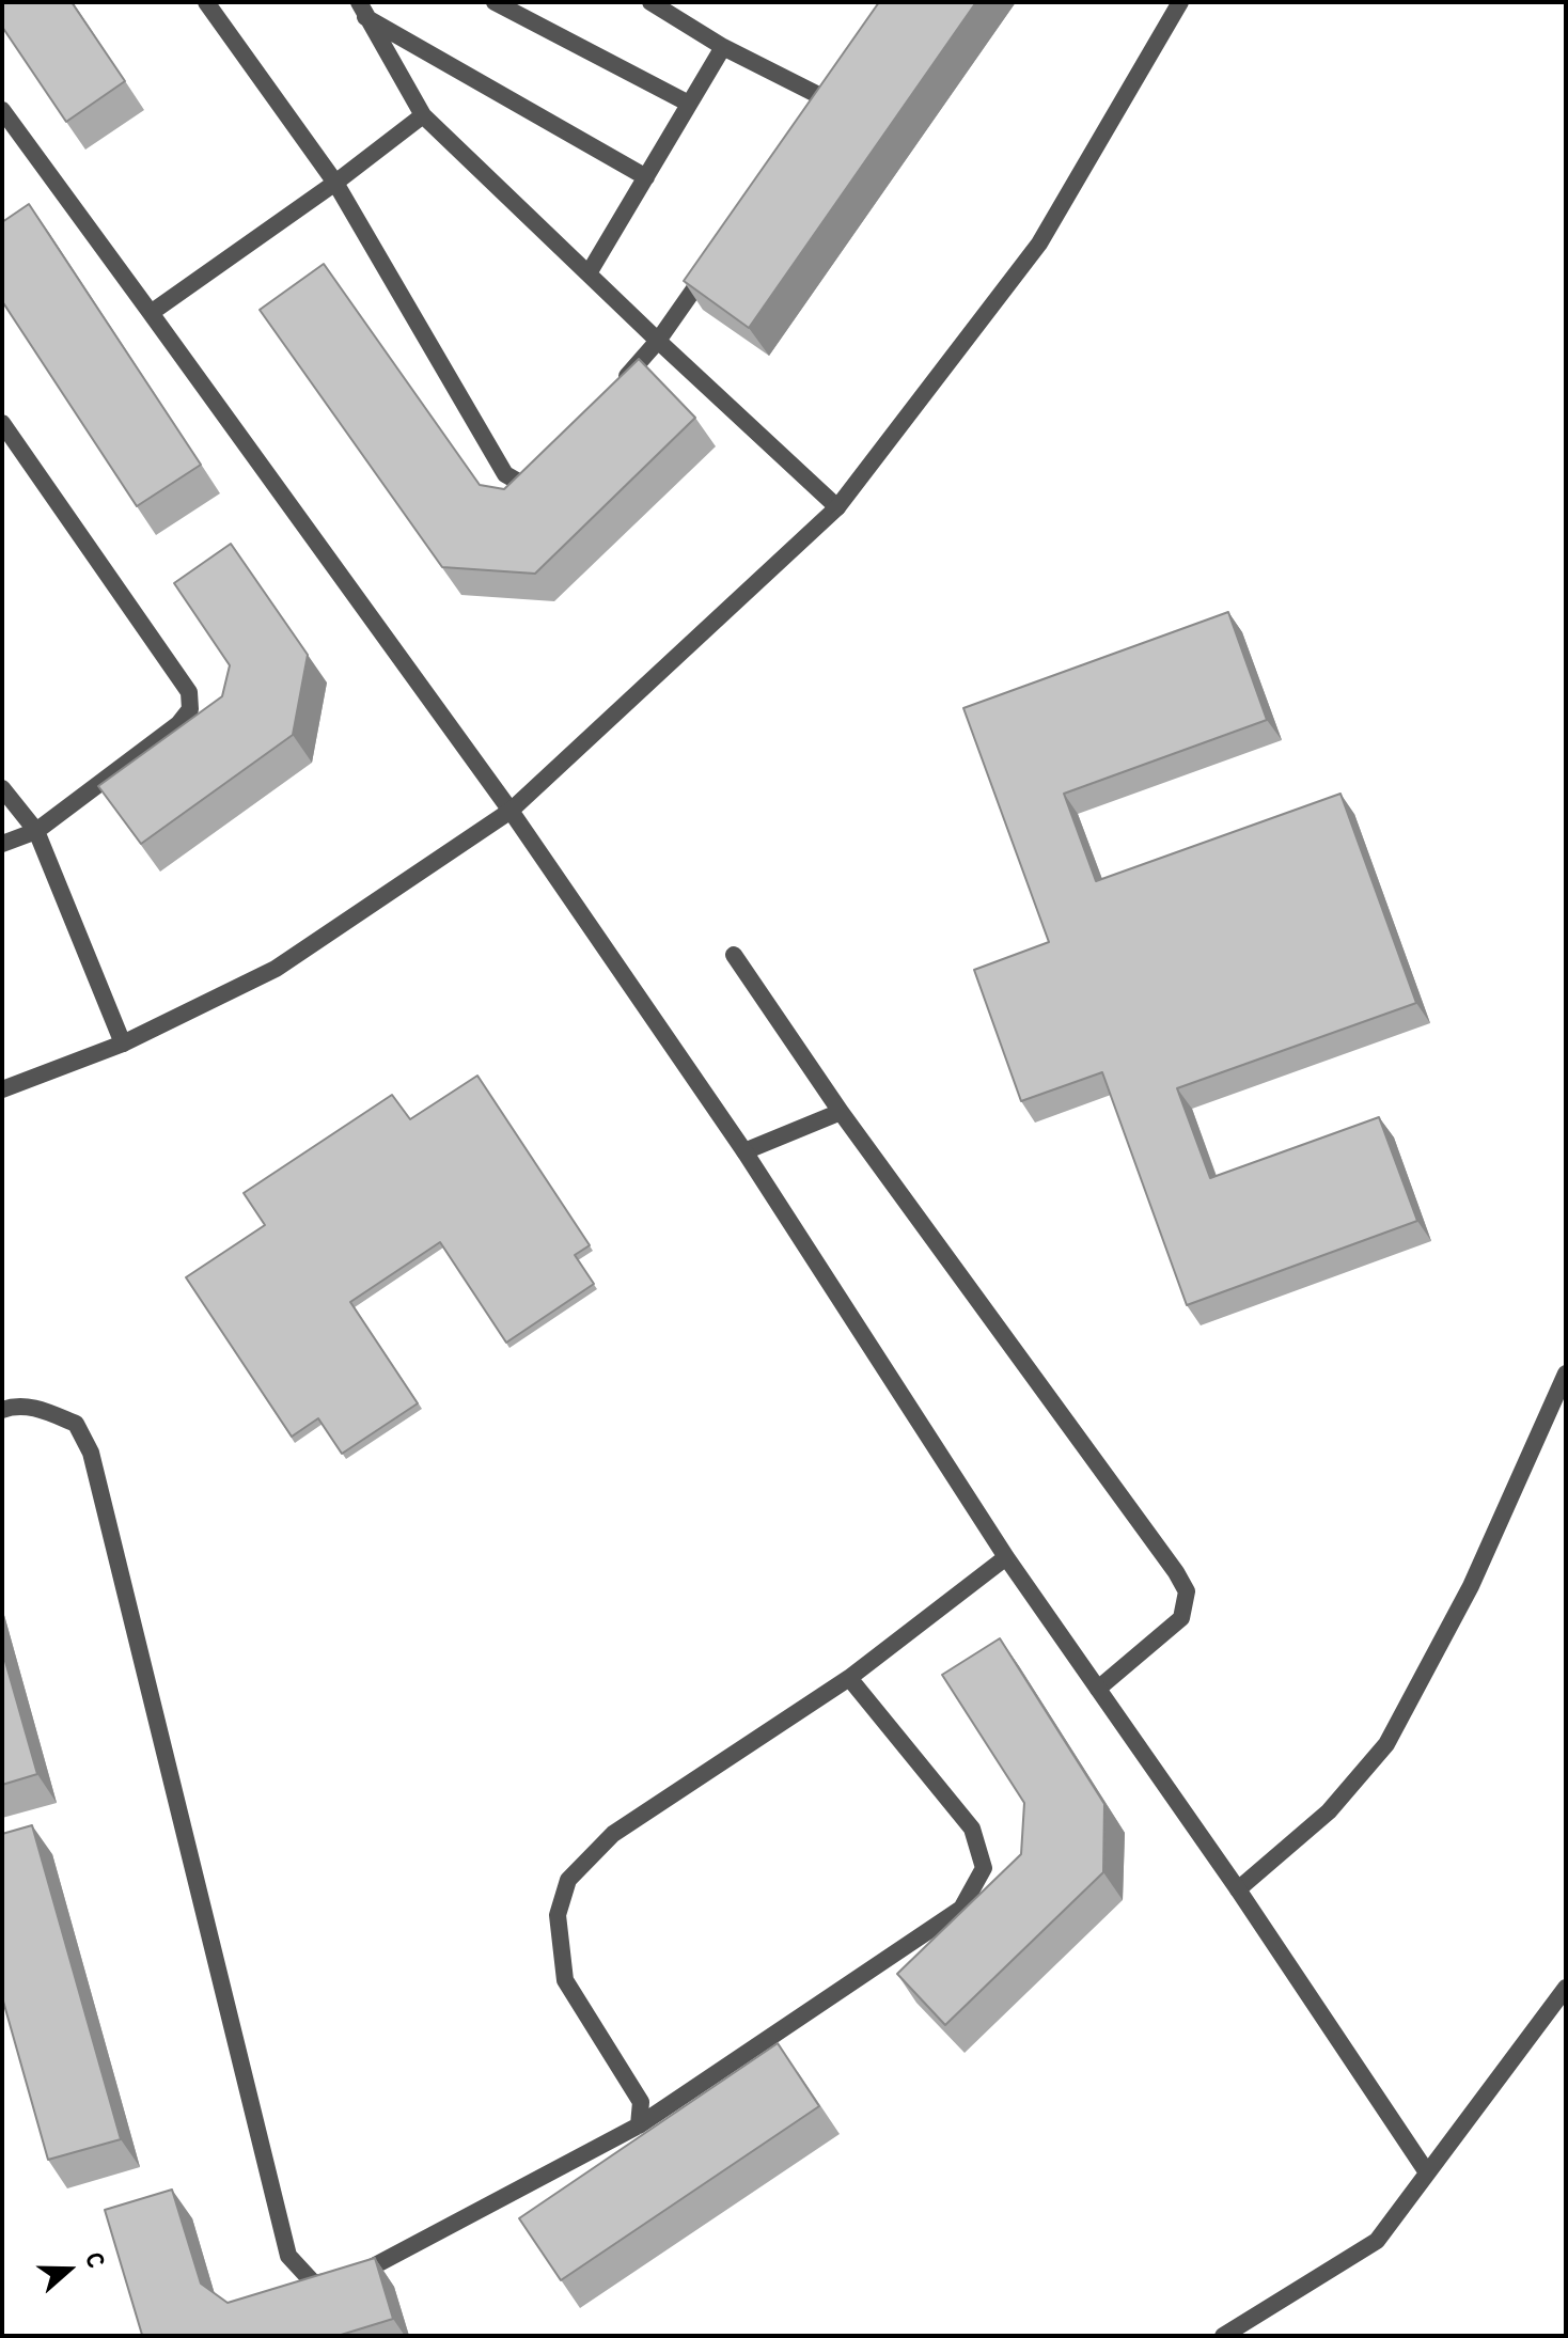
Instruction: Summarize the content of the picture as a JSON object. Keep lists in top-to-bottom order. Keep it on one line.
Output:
{"north":"right"}
